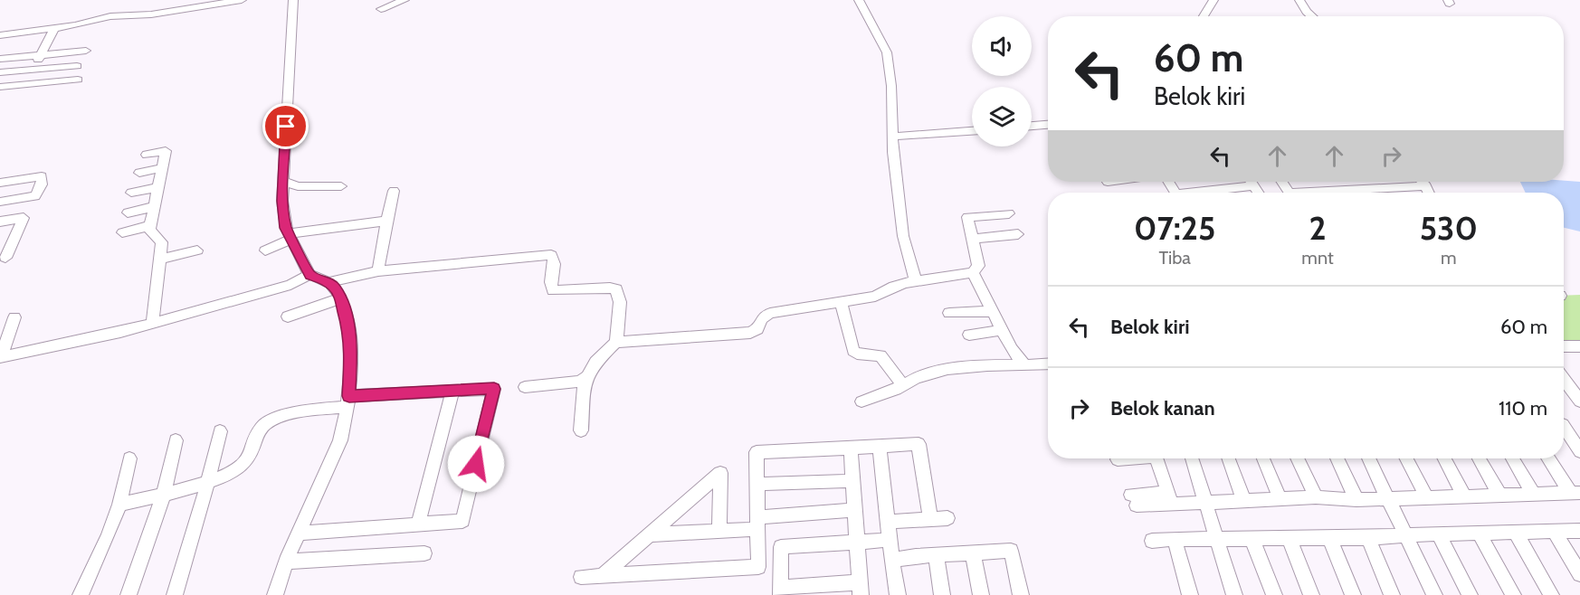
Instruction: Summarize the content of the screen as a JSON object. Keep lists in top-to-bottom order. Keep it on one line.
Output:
{"page":{"turn":["60 m","Belok kiri"],"eta":["07:25","Tiba","2","mnt","530","m"],"list":[{"name":"Belok kiri","value":"60 m"},{"name":"Belok kanan","value":"110 m"}]}}
